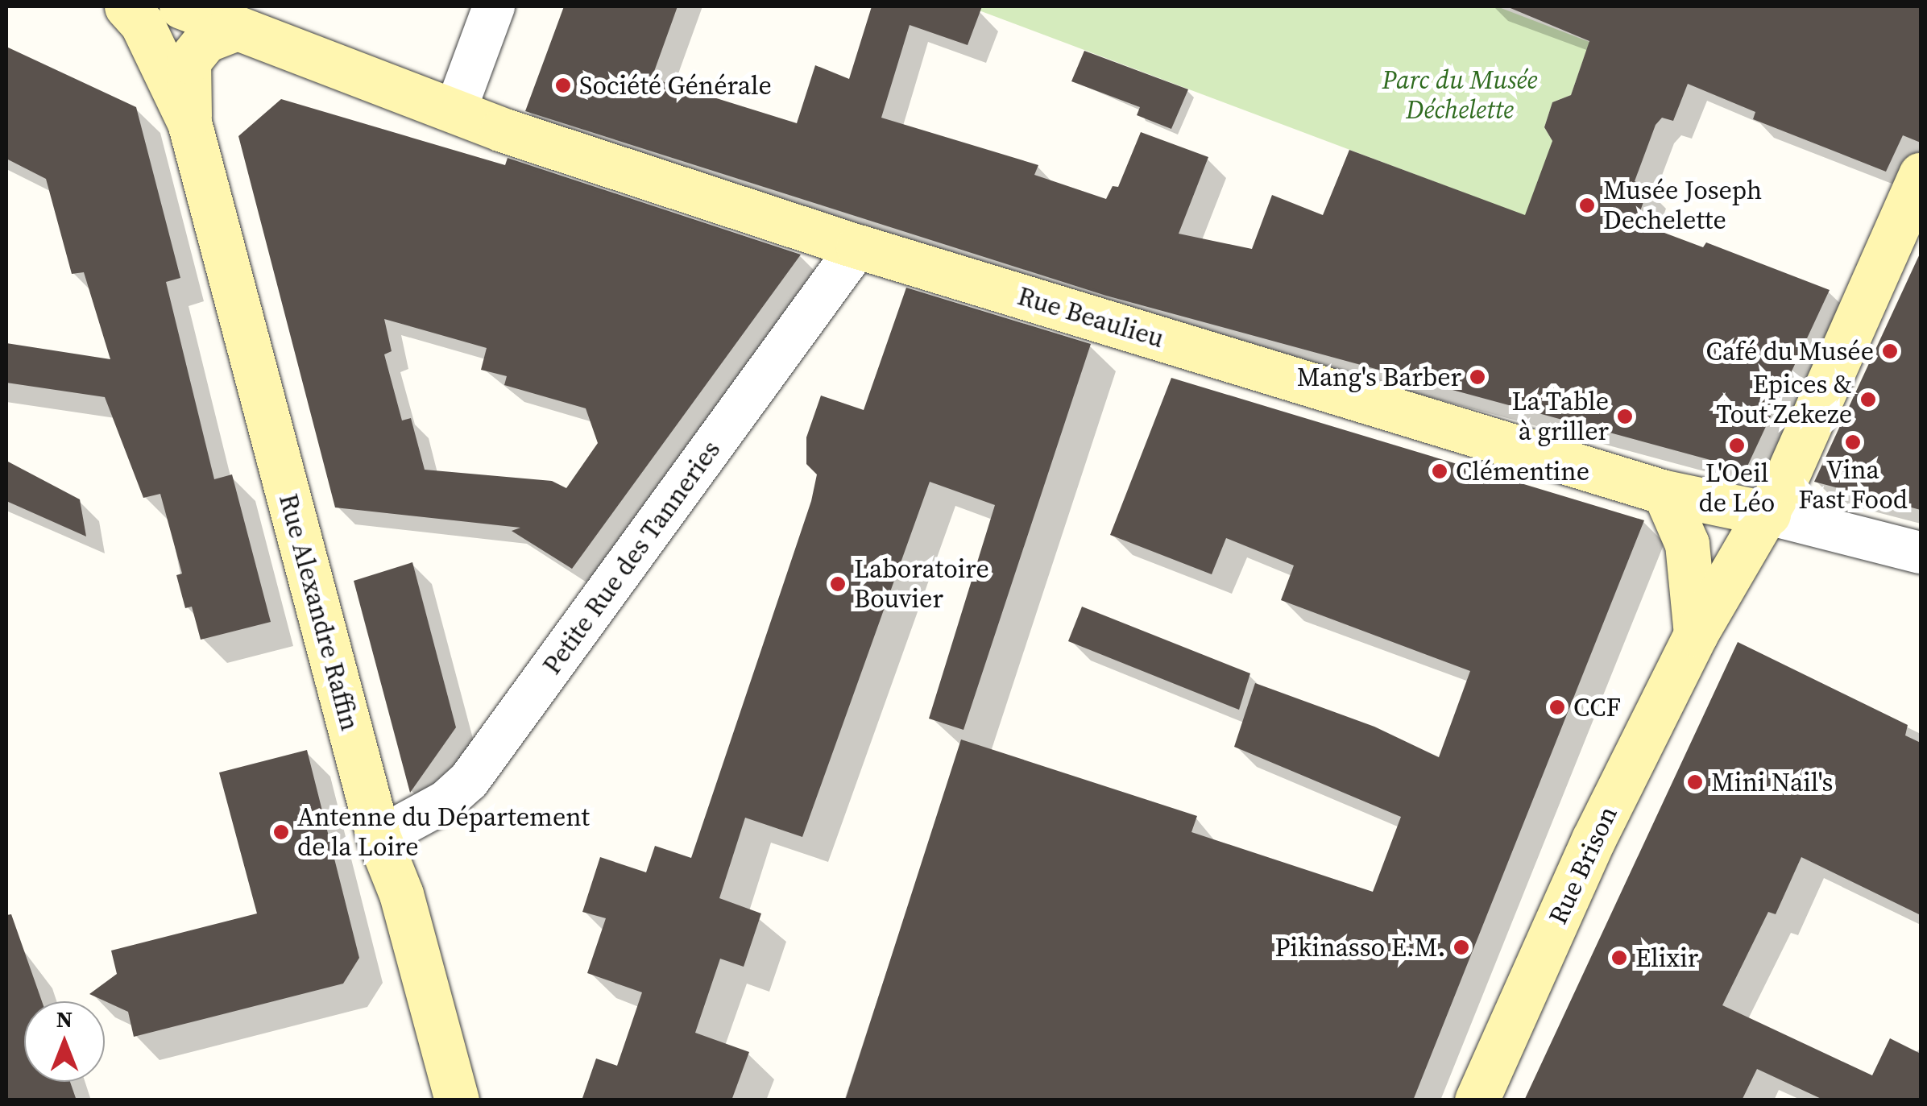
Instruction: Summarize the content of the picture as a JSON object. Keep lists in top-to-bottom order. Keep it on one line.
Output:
{"streets":{"street":["Rue Beaulieu","Petite Rue des Tanneries","Rue Alexandre Raffin","Rue Brison"]},"crossings":[["Rue Beaulieu","Petite Rue des Tanneries"],["Rue Beaulieu","Rue Brison"],["Petite Rue des Tanneries","Rue Alexandre Raffin"]],"parks":["Parc du Musée Déchelette"],"places":["Société Générale","Musée Joseph Dechelette","Café du Musée","Mang's Barber","Epices & Tout Zekeze","La Table à griller","Vina Fast Food","L'Oeil de Léo","Clémentine","Laboratoire Bouvier","CCF","Mini Nail's","Antenne du Département de la Loire","Pikinasso E.M.","Elixir"],"north":"top"}
